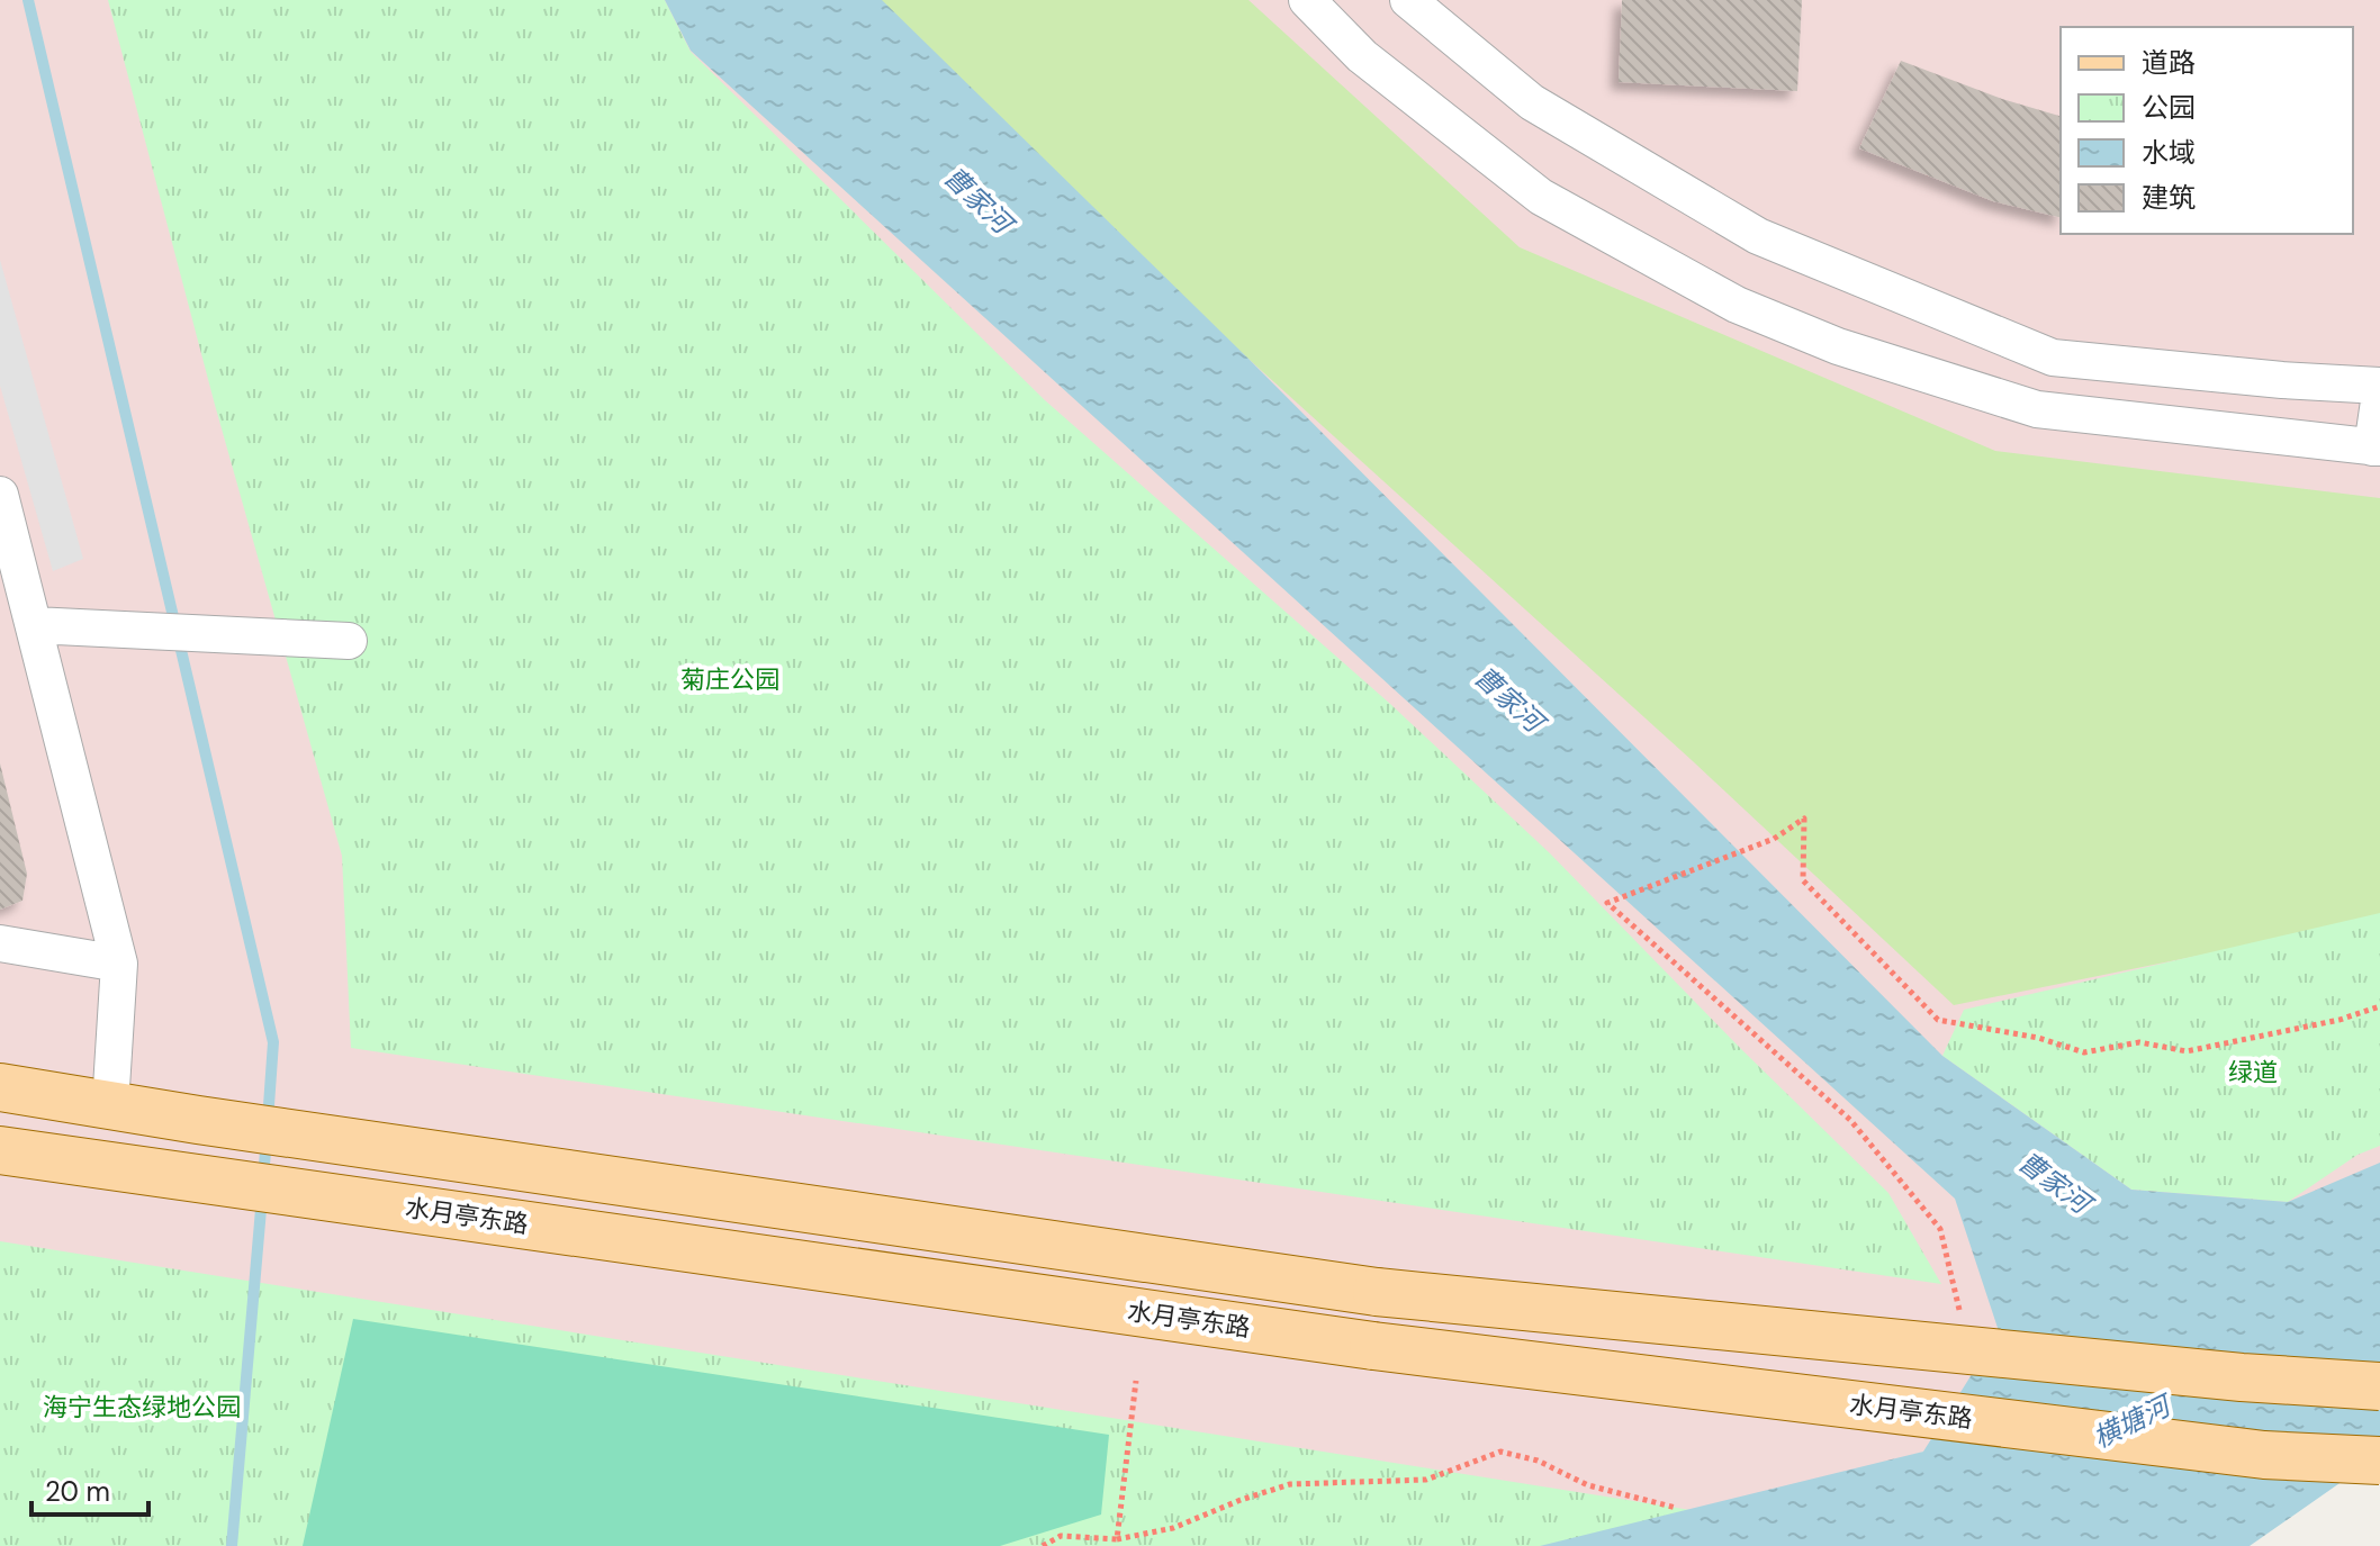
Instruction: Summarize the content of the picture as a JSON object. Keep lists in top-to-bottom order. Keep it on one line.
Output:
{"streets":{"main road":["水月亭东路"]},"water":["曹家河","横塘河"],"parks":["菊庄公园","绿道","海宁生态绿地公园"],"legend":["道路","公园","水域","建筑"],"scale_bar":"20 m"}
